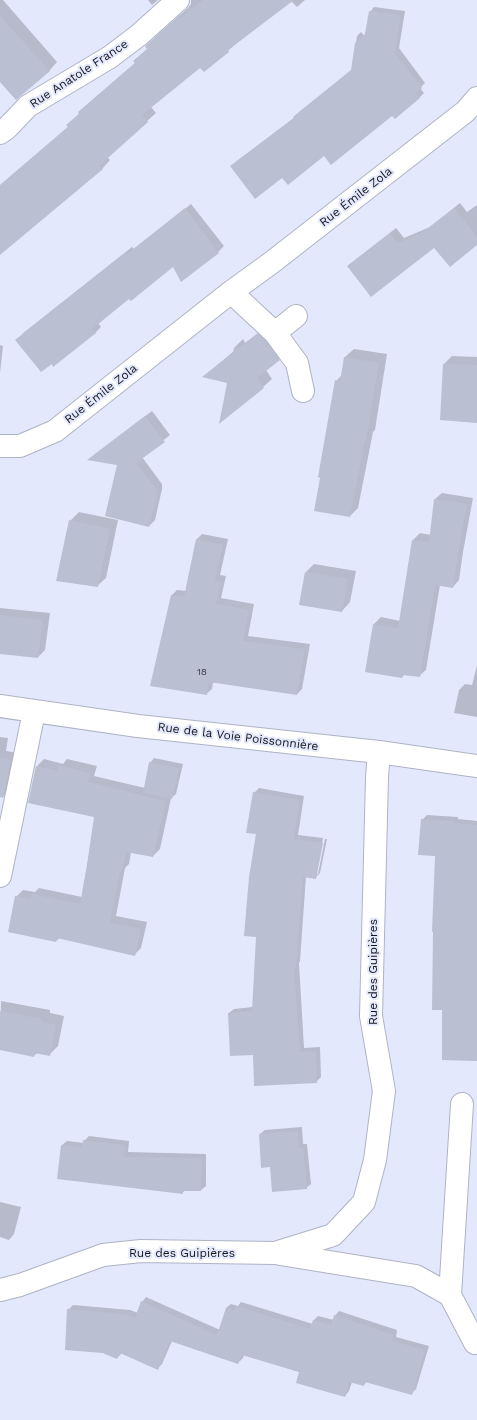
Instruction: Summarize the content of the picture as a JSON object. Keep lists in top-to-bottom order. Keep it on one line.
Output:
{"streets":{"street":["Rue Anatole France","Rue Émile Zola","Rue de la Voie Poissonnière","Rue des Guipières"]},"crossings":[["Rue de la Voie Poissonnière","Rue des Guipières"]],"house_numbers":["18"]}
